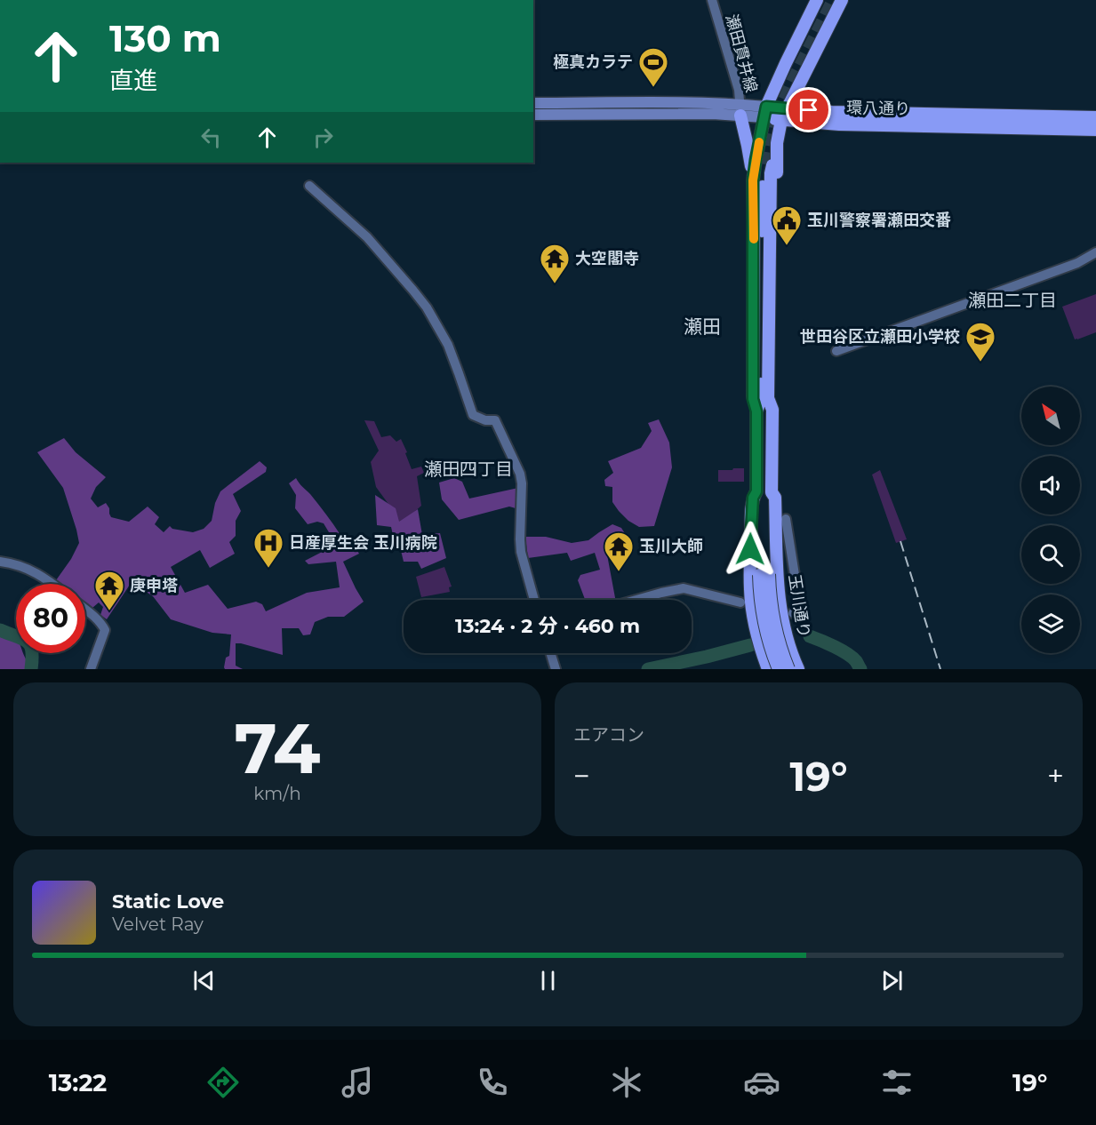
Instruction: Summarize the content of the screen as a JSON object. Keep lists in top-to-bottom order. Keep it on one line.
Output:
{"streets":{"highway":["環八通り","玉川通り"],"street":["瀬田貫井線"]},"crossings":[["瀬田貫井線","環八通り"]],"districts":["瀬田二丁目","瀬田","瀬田四丁目"],"places":{"sports":["極真カラテ"],"public building":["玉川警察署瀬田交番"],"temple":["大空閣寺","玉川大師","庚申塔"],"school or university":["世田谷区立瀬田小学校"],"hospital":["日産厚生会 玉川病院"]},"north":"top left","page":{"turn":["130 m","直進"],"limit":"80","trip":"13:24 · 2 分 · 460 m","tile":[["74","km/h"],"エアコン"],"heat":["−","19°","+"],"song":["Static Love","Velvet Ray"],"tabs":["13:22","19°"]}}
